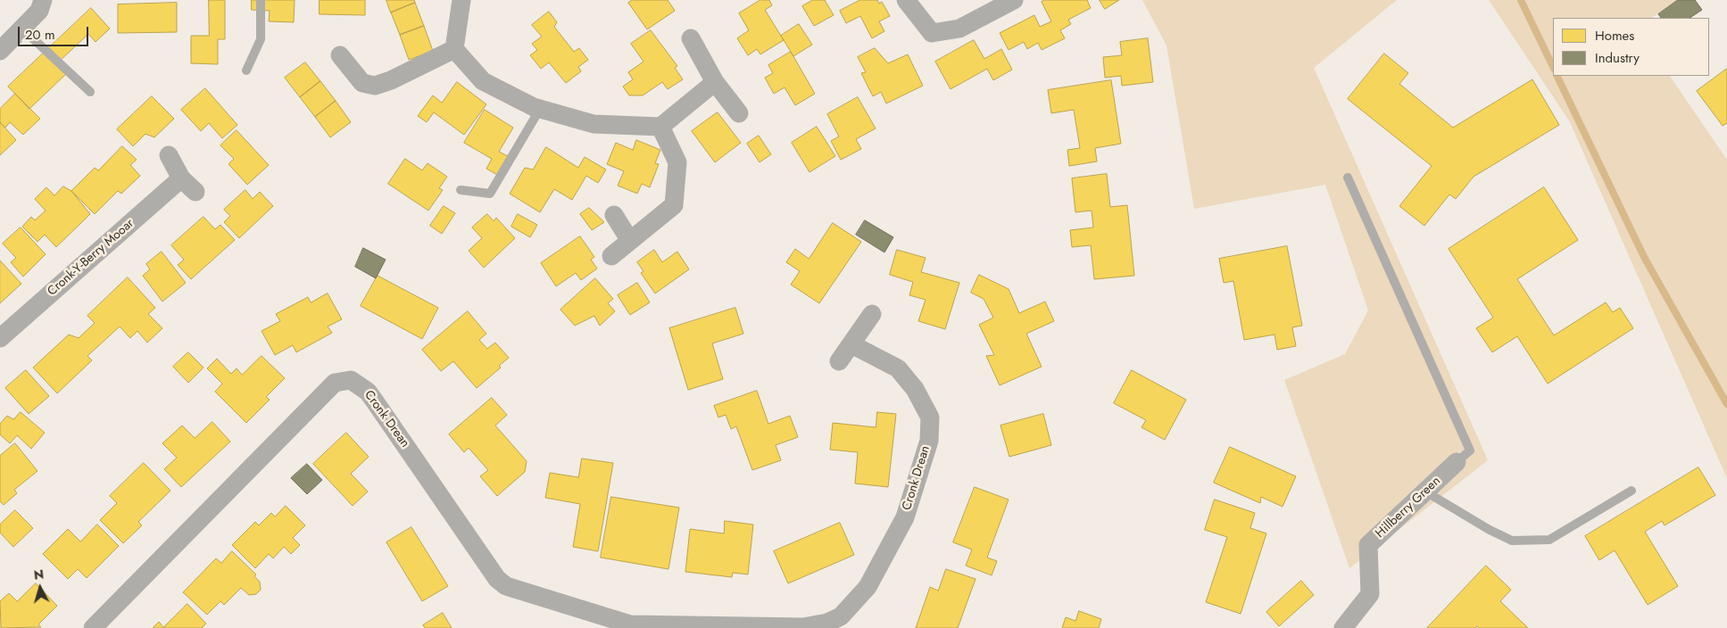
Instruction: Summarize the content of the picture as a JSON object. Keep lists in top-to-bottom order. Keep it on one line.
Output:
{"streets":{"street":["Cronk-Y-Berry Mooar","Cronk Drean","Hillberry Green"]},"legend":["Homes","Industry"],"scale_bar":"20 m","north":"top"}
